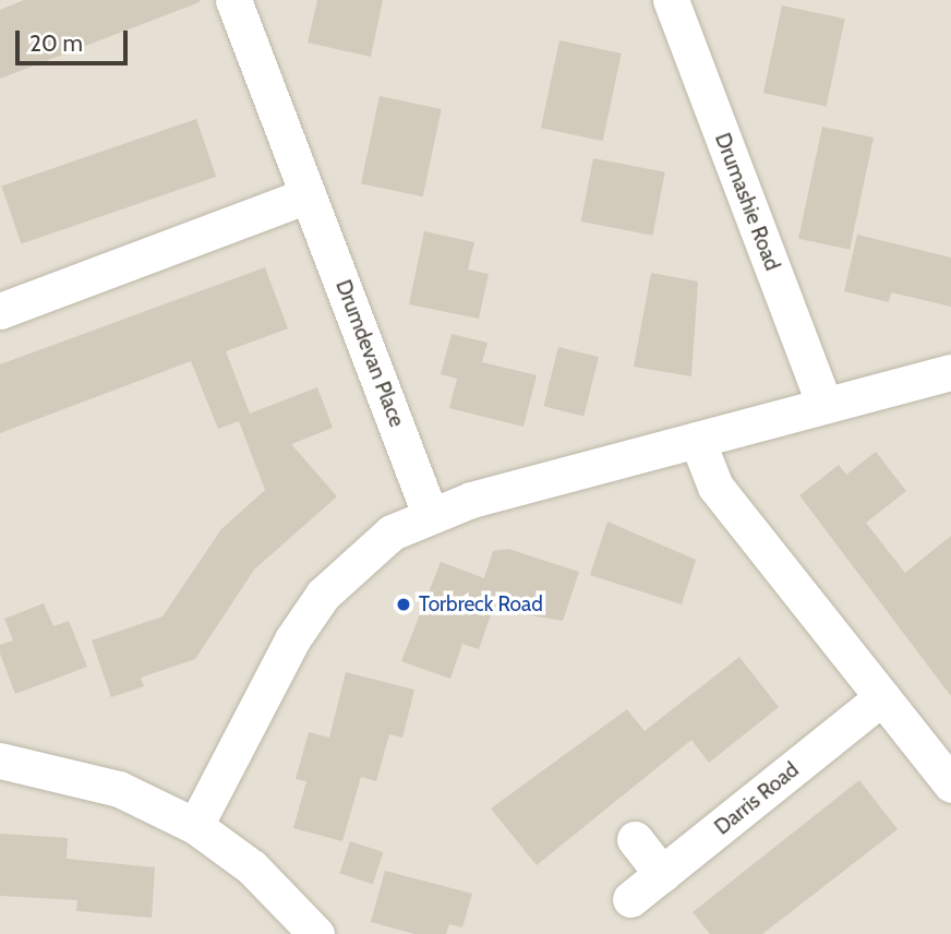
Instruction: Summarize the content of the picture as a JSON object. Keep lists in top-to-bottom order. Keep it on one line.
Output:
{"streets":{"street":["Drumashie Road","Drumdevan Place","Darris Road"]},"places":["Torbreck Road"],"scale_bar":"20 m"}
